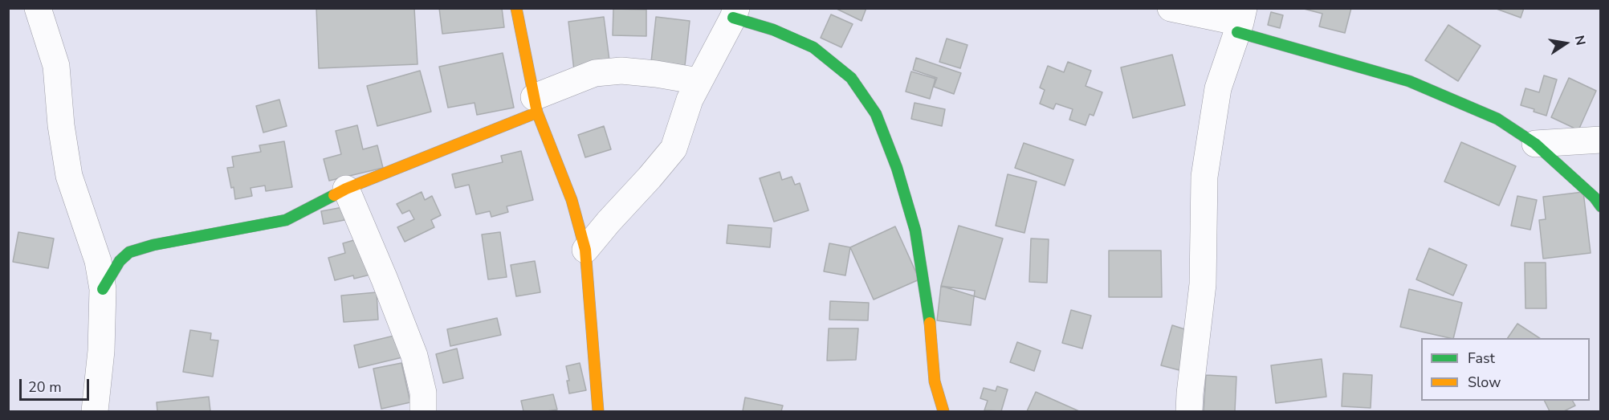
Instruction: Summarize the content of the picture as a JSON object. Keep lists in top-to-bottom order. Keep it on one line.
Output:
{"legend":["Fast","Slow"],"scale_bar":"20 m","north":"right"}
